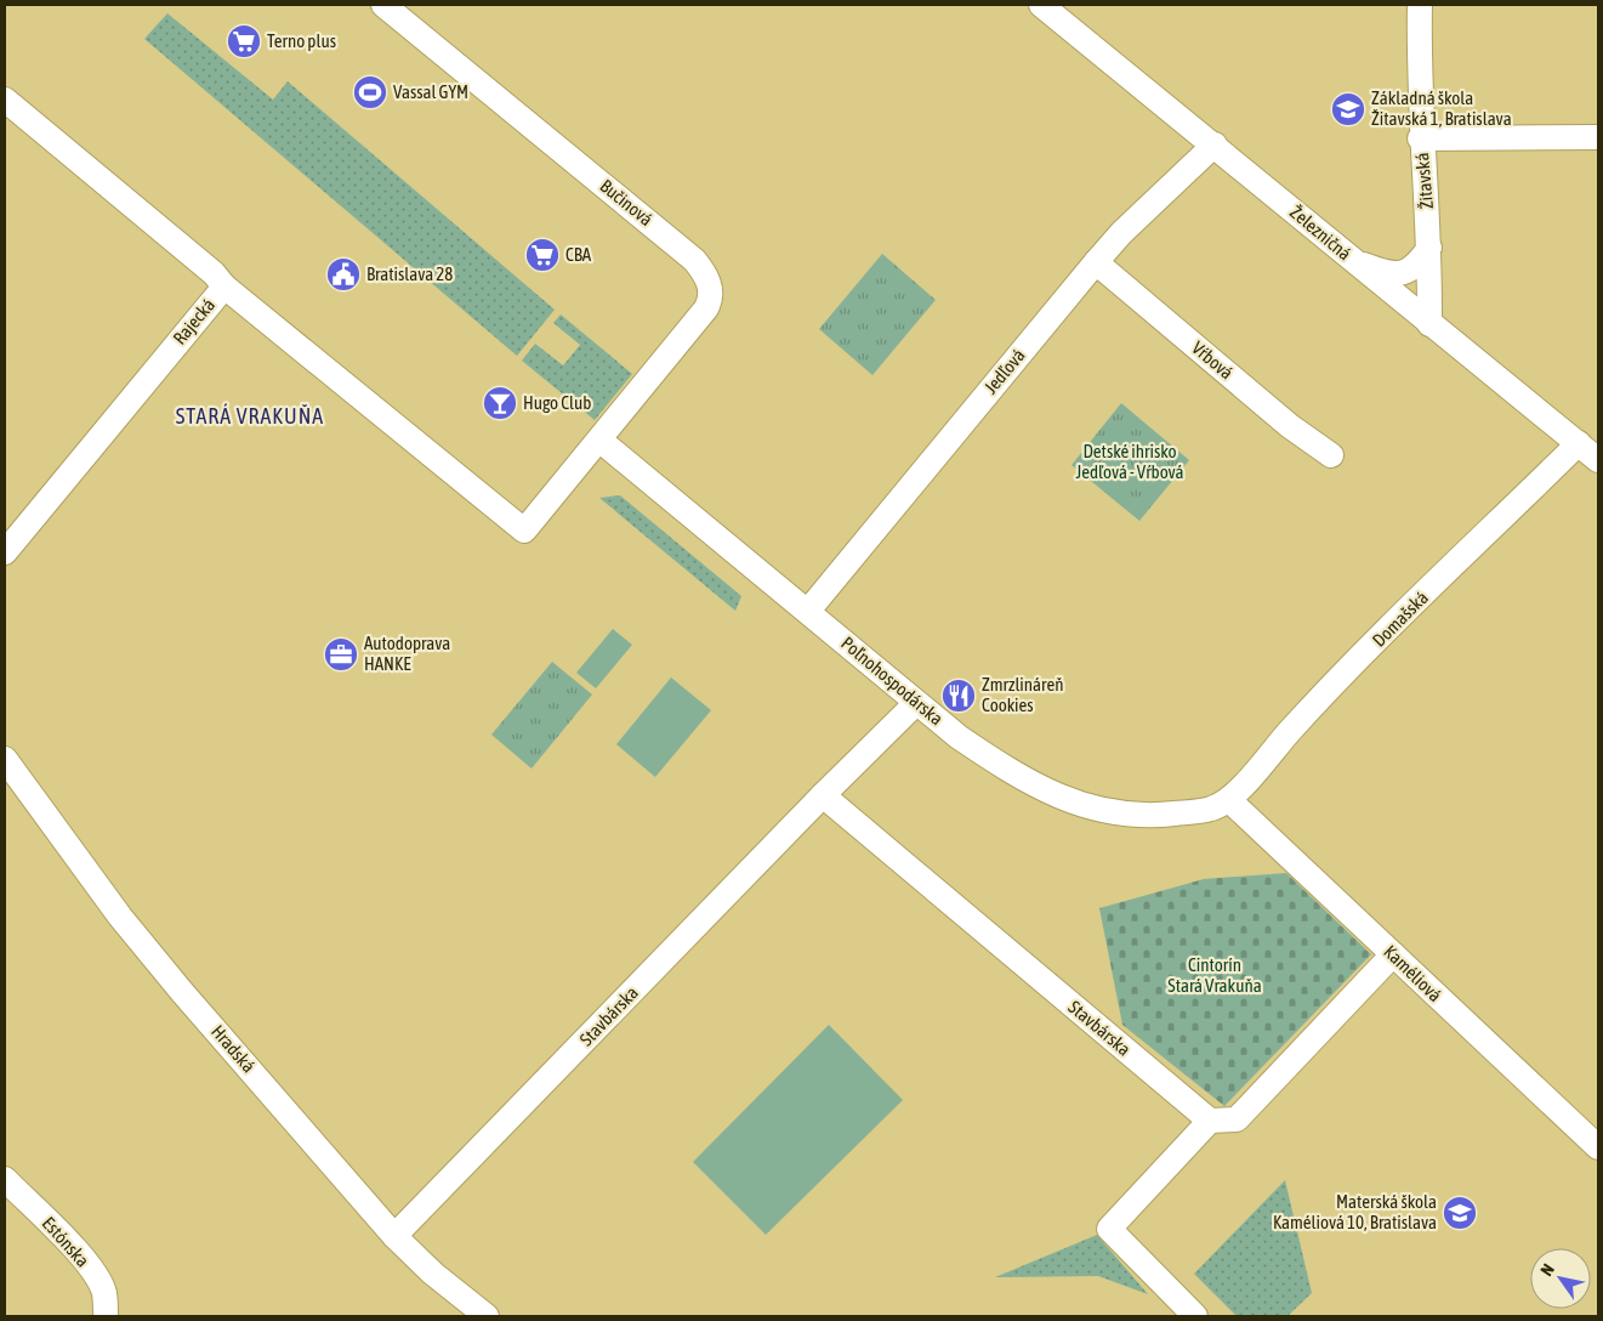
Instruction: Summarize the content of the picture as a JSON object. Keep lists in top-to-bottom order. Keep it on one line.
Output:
{"streets":{"street":["Žitavská","Bučinová","Železničná","Rajecká","Vŕbová","Jedľová","Domašská","Poľnohospodárska","Kaméliová","Stavbárska","Hradská","Estónska"]},"crossings":[["Žitavská","Železničná"],["Bučinová","Poľnohospodárska"],["Železničná","Jedľová"],["Železničná","Domašská"],["Vŕbová","Jedľová"],["Jedľová","Poľnohospodárska"],["Domašská","Poľnohospodárska"],["Domašská","Kaméliová"],["Poľnohospodárska","Kaméliová"],["Poľnohospodárska","Stavbárska"],["Stavbárska","Hradská"]],"districts":["STARÁ VRAKUŇA"],"parks":["Detské ihrisko Jedľová - Vŕbová","Cintorín Stará Vrakuňa"],"places":{"supermarket":["Terno plus","CBA"],"sports":["Vassal GYM"],"school or university":["Základná škola Žitavská 1, Bratislava","Materská škola Kaméliová 10, Bratislava"],"public building":["Bratislava 28"],"bar":["Hugo Club"],"office":["Autodoprava HANKE"],"restaurant":["Zmrzlináreň Cookies"]},"north":"top left"}
